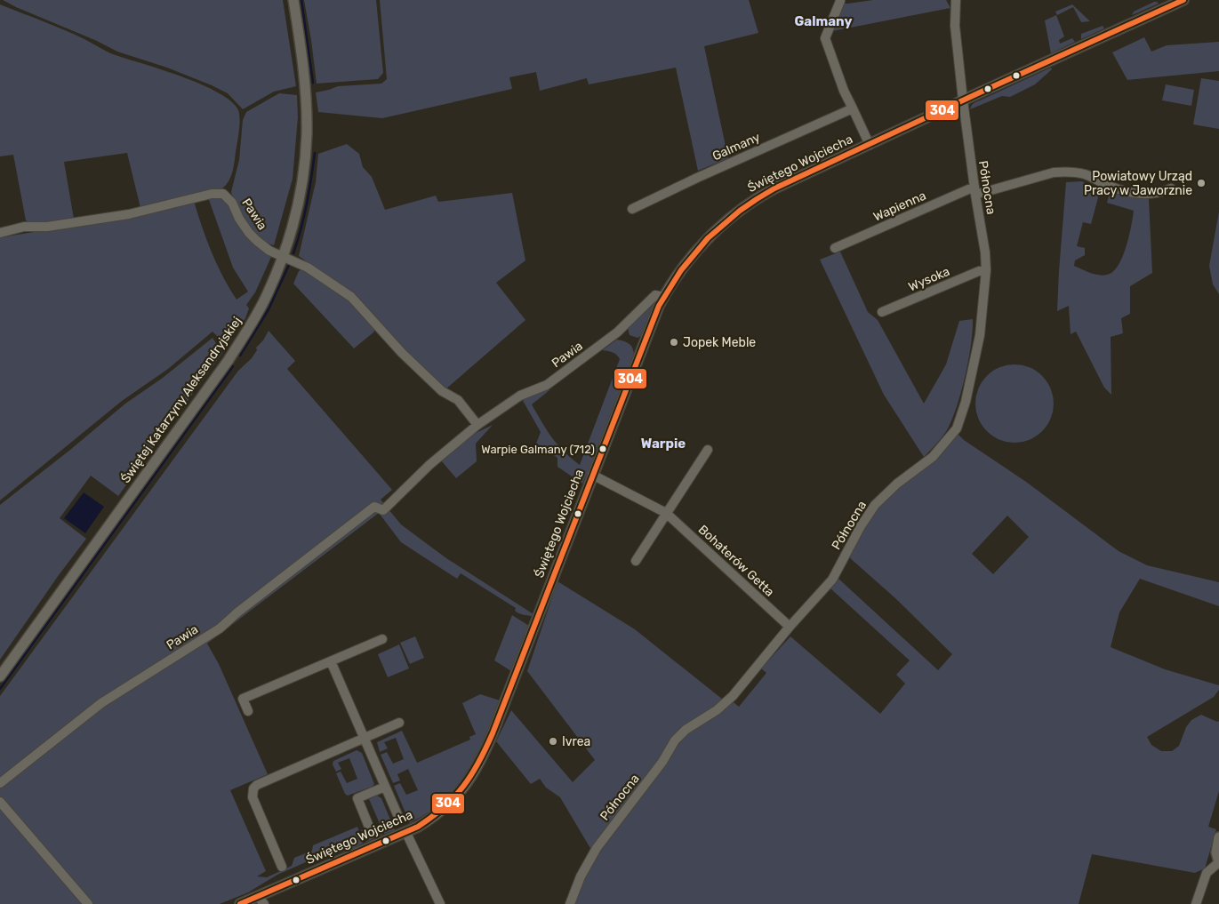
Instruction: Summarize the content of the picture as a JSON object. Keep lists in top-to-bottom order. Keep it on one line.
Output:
{"streets":{"street":["Galmany","Świętego Wojciecha","Północna","Wapienna","Pawia","Wysoka","Świętej Katarzyny Aleksandryjskiej","Bohaterów Getta"]},"crossings":[["Świętego Wojciecha","Północna"],["Świętego Wojciecha","Pawia"],["Świętego Wojciecha","Bohaterów Getta"],["Północna","Wapienna"],["Północna","Wysoka"],["Północna","Bohaterów Getta"],["Pawia","Świętej Katarzyny Aleksandryjskiej"]],"districts":["Galmany","Warpie"],"places":["Powiatowy Urząd Pracy w Jaworznie","Jopek Meble","Warpie Galmany (712)","Ivrea"],"lines":["transit line 304"]}
